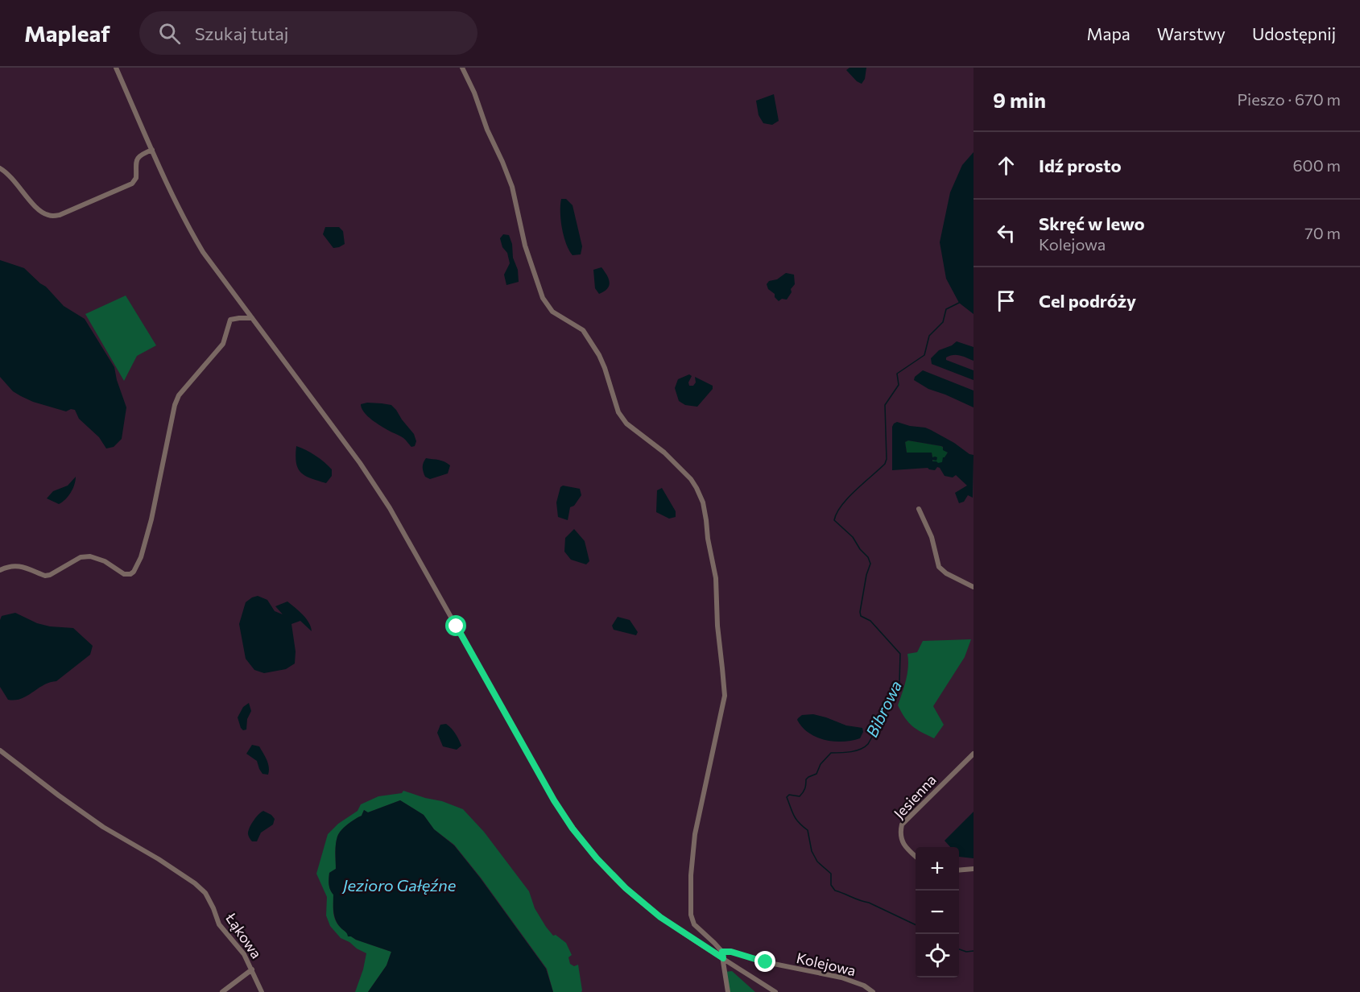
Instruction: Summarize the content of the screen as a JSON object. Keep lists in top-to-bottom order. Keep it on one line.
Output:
{"streets":{"street":["Jesienna","Łąkowa","Kolejowa"]},"water":["Bibrowa","Jezioro Gałęźne"],"page":{"header":"Mapleaf","search":"Szukaj tutaj","nav":["Mapa","Warstwy","Udostępnij"],"heading":["9 min","Pieszo · 670 m"],"list":[["Idź prosto","600 m"],["Skręć w lewo","Kolejowa","70 m"],"Cel podróży"],"map_buttons":["+","−"]}}
